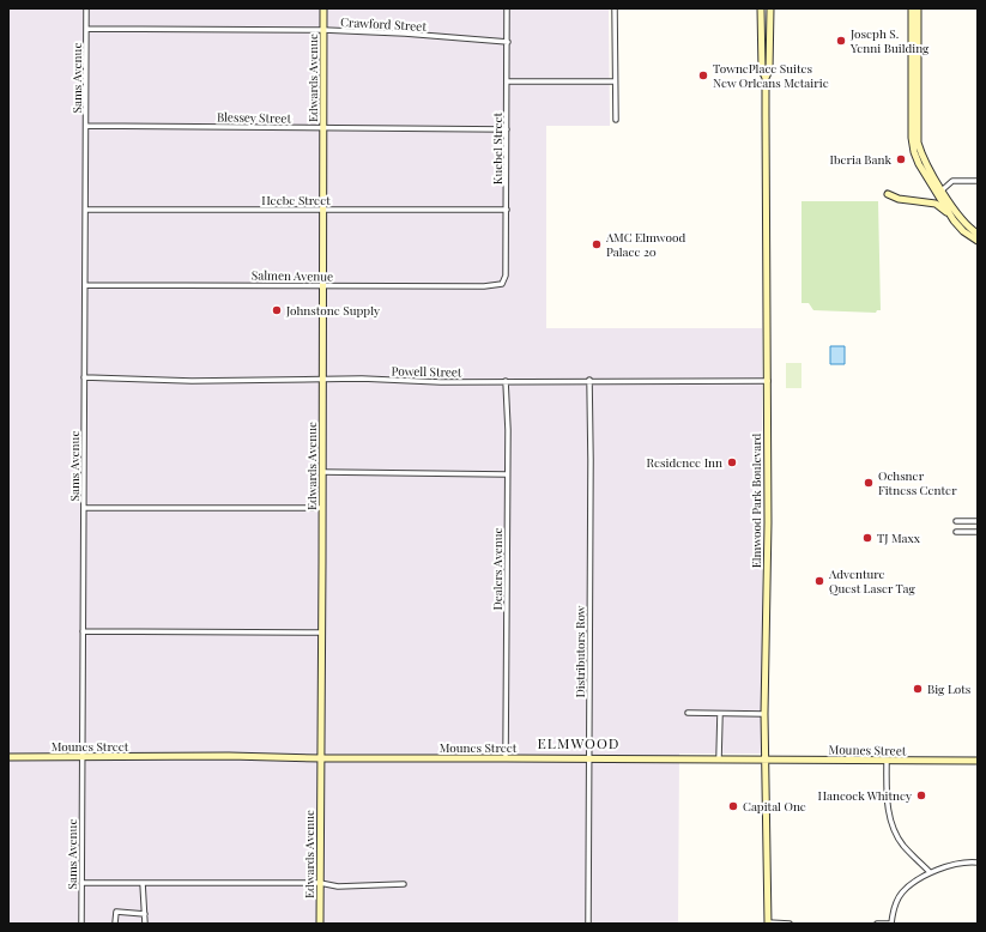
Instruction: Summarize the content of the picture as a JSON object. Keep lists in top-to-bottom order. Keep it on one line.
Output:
{"streets":{"street":["Crawford Street","Sams Avenue","Edwards Avenue","Blessey Street","Kuebel Street","Heebe Street","Salmen Avenue","Powell Street","Elmwood Park Boulevard","Dealers Avenue","Distributors Row","Mounes Street"]},"crossings":[["Crawford Street","Sams Avenue"],["Crawford Street","Edwards Avenue"],["Crawford Street","Kuebel Street"],["Sams Avenue","Blessey Street"],["Sams Avenue","Heebe Street"],["Sams Avenue","Salmen Avenue"],["Sams Avenue","Powell Street"],["Sams Avenue","Mounes Street"],["Edwards Avenue","Blessey Street"],["Edwards Avenue","Heebe Street"],["Edwards Avenue","Salmen Avenue"],["Edwards Avenue","Powell Street"],["Edwards Avenue","Mounes Street"],["Blessey Street","Kuebel Street"],["Kuebel Street","Heebe Street"],["Kuebel Street","Salmen Avenue"],["Powell Street","Elmwood Park Boulevard"],["Powell Street","Dealers Avenue"],["Powell Street","Distributors Row"],["Elmwood Park Boulevard","Mounes Street"],["Dealers Avenue","Mounes Street"],["Distributors Row","Mounes Street"]],"districts":["ELMWOOD"],"places":["Joseph S. Yenni Building","TownePlace Suites New Orleans Metairie","Iberia Bank","AMC Elmwood Palace 20","Johnstone Supply","Residence Inn","Ochsner Fitness Center","TJ Maxx","Adventure Quest Laser Tag","Big Lots","Hancock Whitney","Capital One"]}
